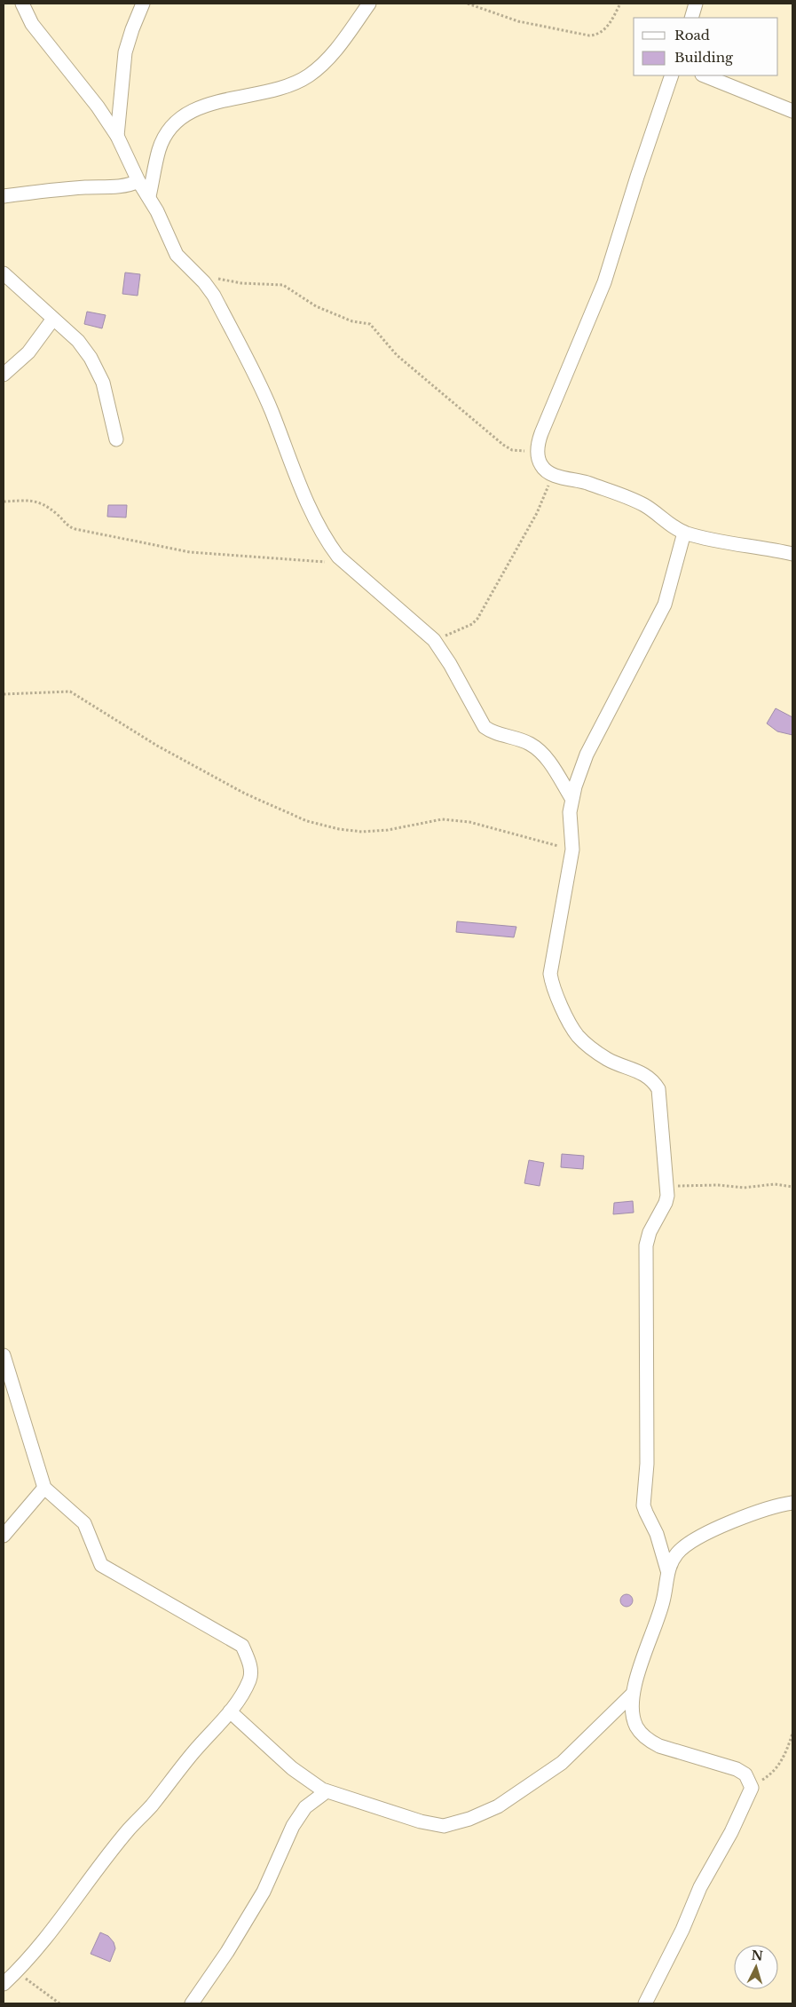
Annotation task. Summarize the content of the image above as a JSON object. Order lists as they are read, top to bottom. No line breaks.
{"legend":["Road","Building"],"north":"top"}
